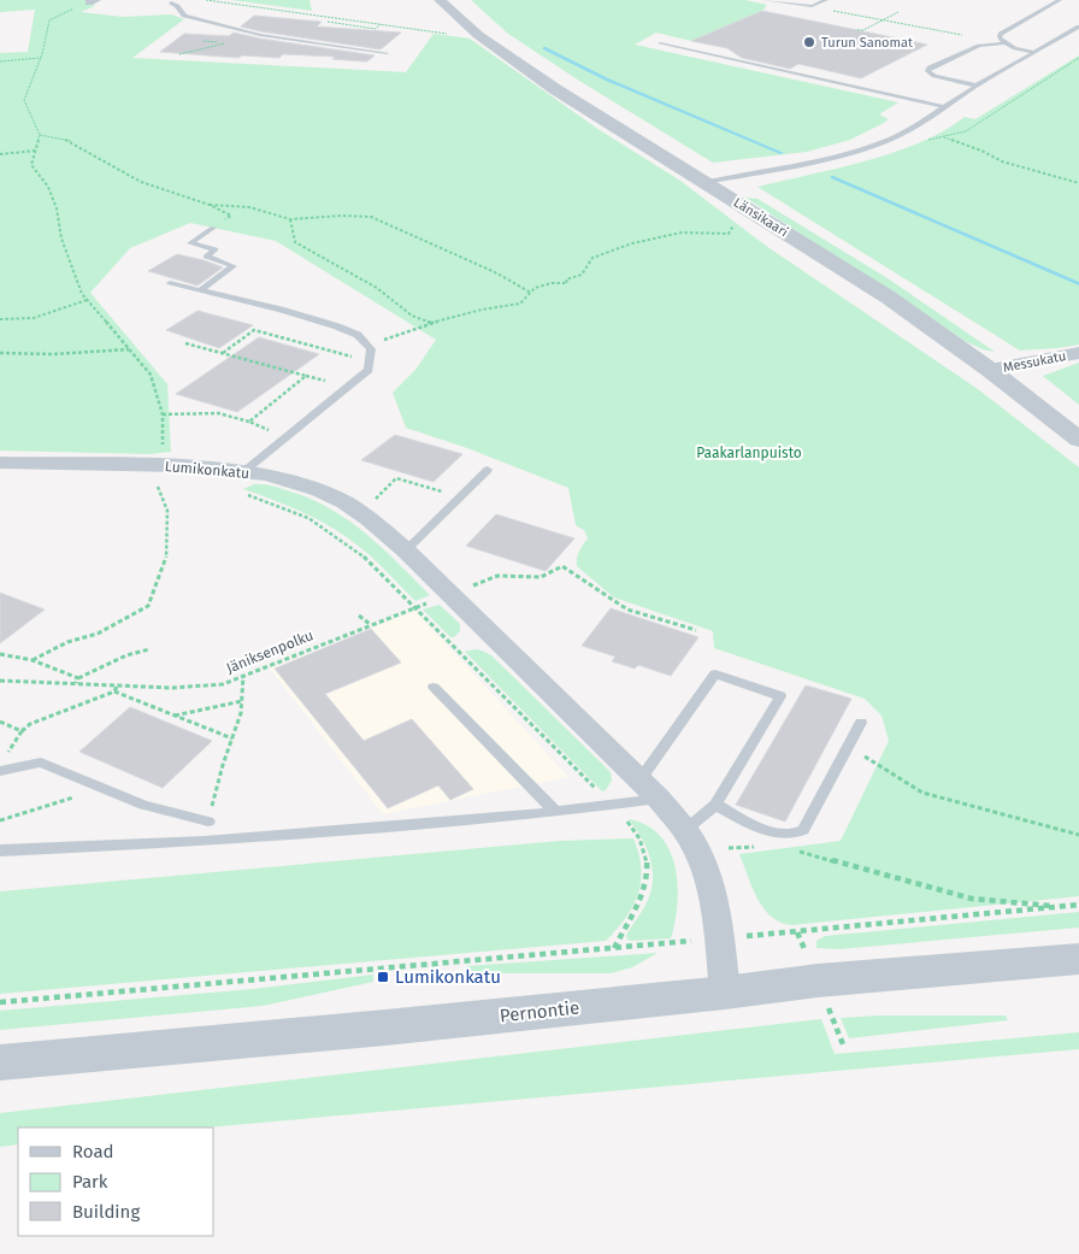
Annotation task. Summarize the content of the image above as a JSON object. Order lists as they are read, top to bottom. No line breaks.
{"streets":{"street":["Länsikaari","Messukatu","Lumikonkatu","Pernontie"],"path":["Jäniksenpolku"]},"crossings":[["Länsikaari","Messukatu"],["Lumikonkatu","Jäniksenpolku"],["Lumikonkatu","Pernontie"]],"parks":["Paakarlanpuisto"],"places":{"other":["Turun Sanomat"],"transit":["Lumikonkatu"]},"legend":["Road","Park","Building"]}
